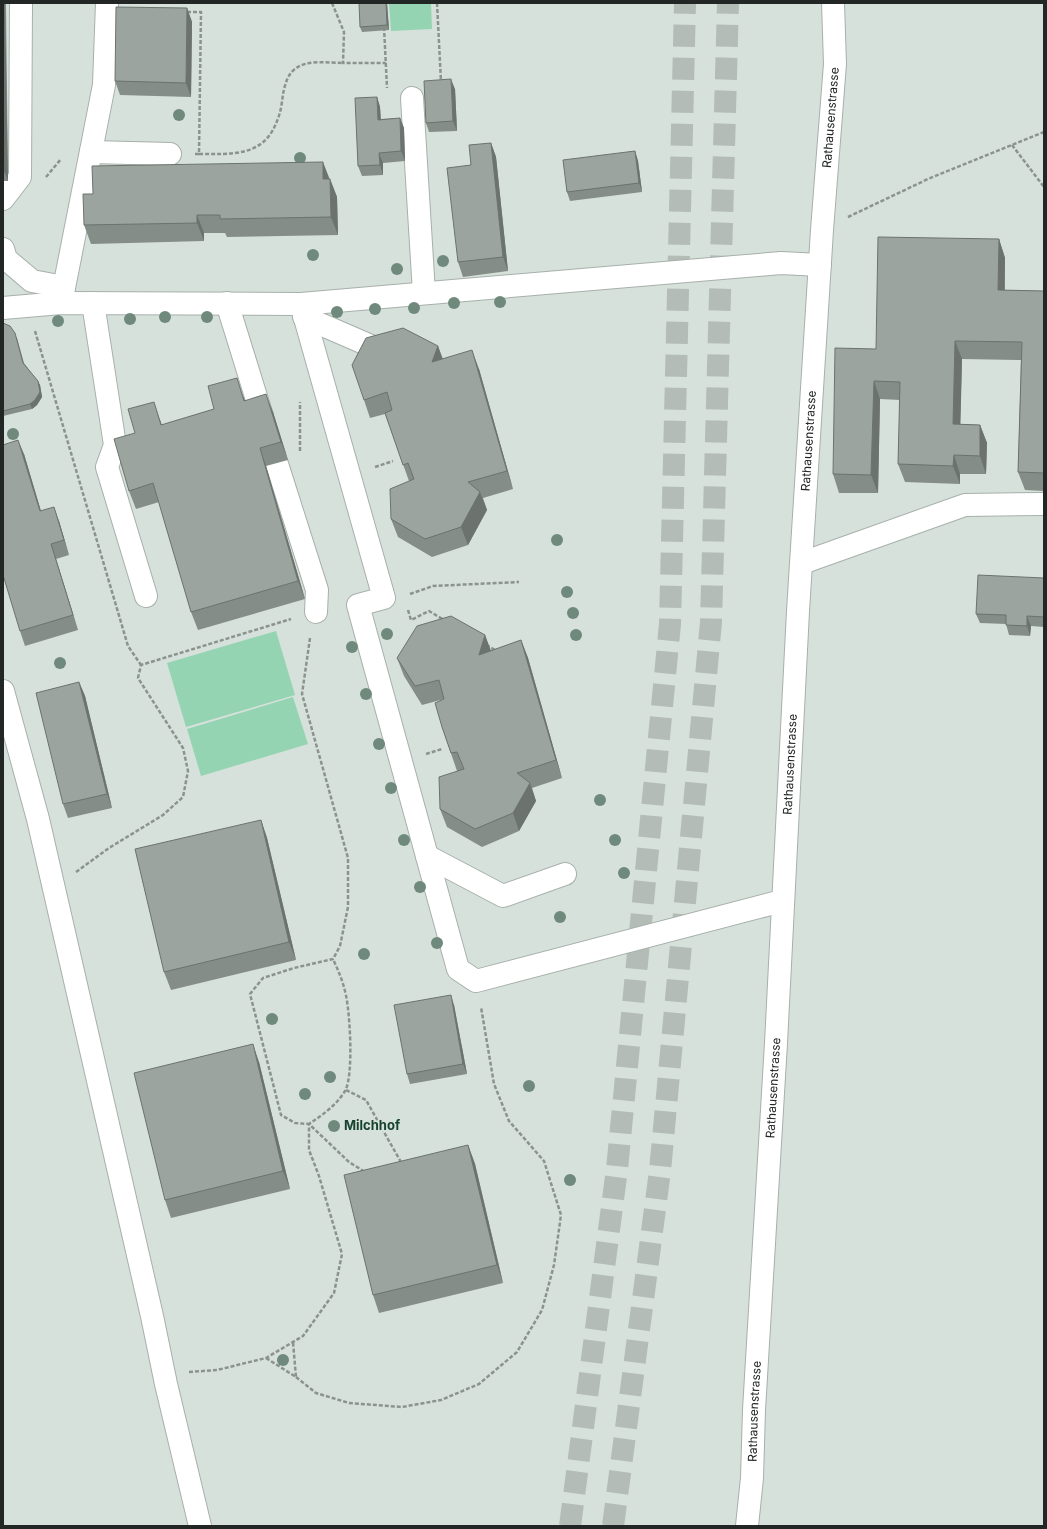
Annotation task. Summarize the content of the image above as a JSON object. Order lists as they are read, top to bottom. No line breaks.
{"streets":{"street":["Rathausenstrasse"]},"districts":["Milchhof"]}
